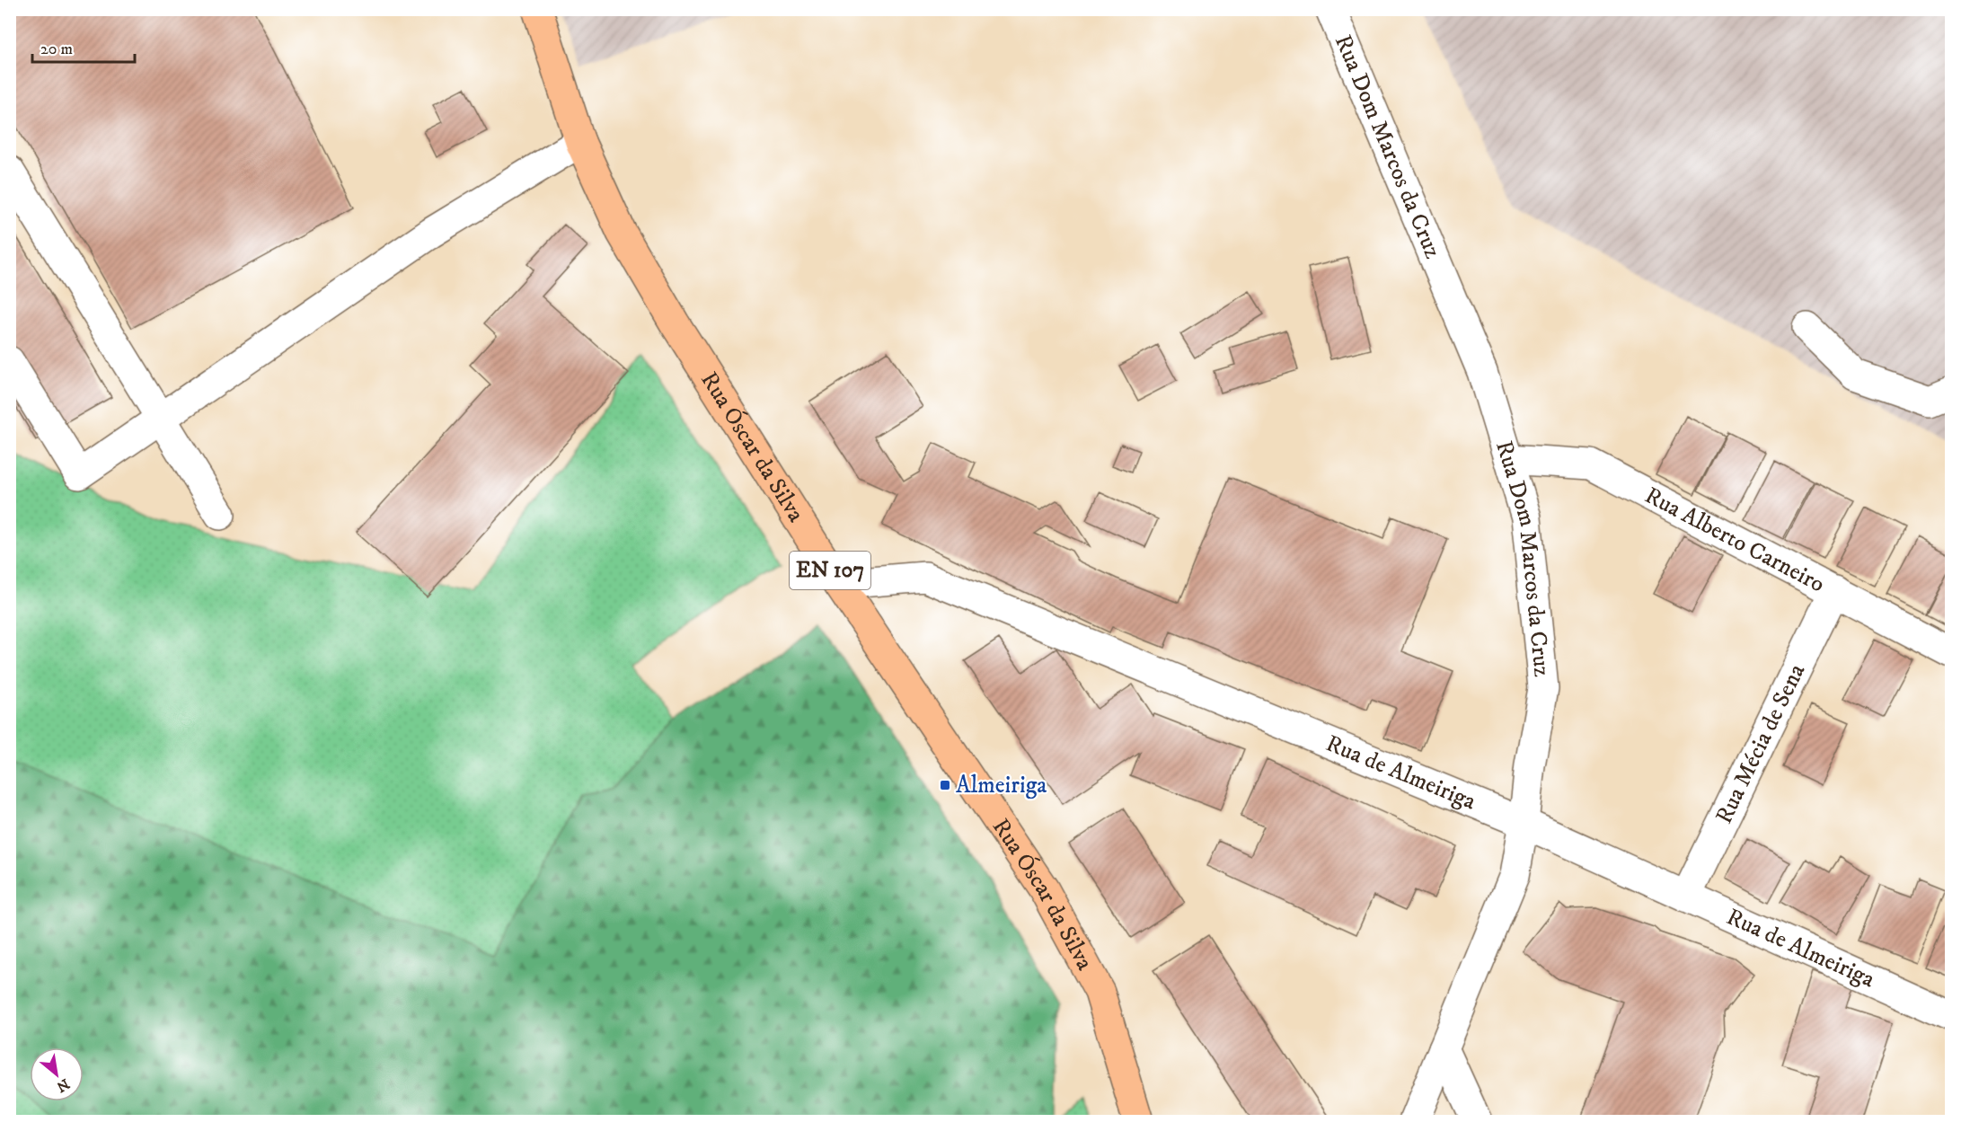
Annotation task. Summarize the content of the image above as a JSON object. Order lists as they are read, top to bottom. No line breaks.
{"streets":{"main road":["Rua Óscar da Silva","EN 107"],"street":["Rua Dom Marcos da Cruz","Rua Alberto Carneiro","Rua Mécia de Sena","Rua de Almeiriga"]},"crossings":[["Rua Dom Marcos da Cruz","Rua Alberto Carneiro"],["Rua Dom Marcos da Cruz","Rua de Almeiriga"],["Rua Óscar da Silva","Rua de Almeiriga"],["Rua Alberto Carneiro","Rua Mécia de Sena"],["Rua Mécia de Sena","Rua de Almeiriga"]],"places":{"transit":["Almeiriga"]},"scale_bar":"20 m","north":"bottom right"}
